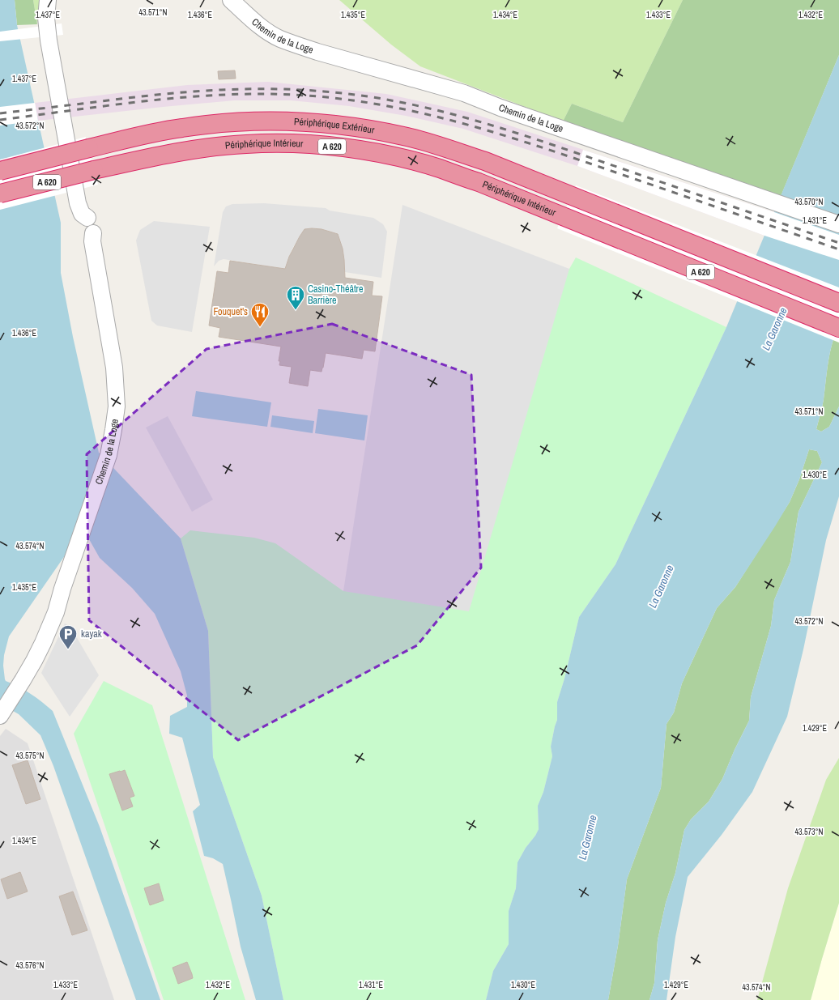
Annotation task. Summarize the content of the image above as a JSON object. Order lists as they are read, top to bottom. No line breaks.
{"streets":{"highway":["Périphérique Extérieur","Périphérique Intérieur","A 620"],"street":["Chemin de la Loge"]},"water":["La Garonne"],"places":{"building":["Casino-Théâtre Barrière"],"restaurant":["Fouquet's"],"parking":["kayak"]},"coordinates":["43.571°N","1.434°E","1.433°E","1.437°E","1.436°E","1.435°E","1.432°E","43.572°N","43.570°N","1.431°E","1.430°E","43.574°N","1.429°E","43.575°N","43.573°N","43.576°N"]}
